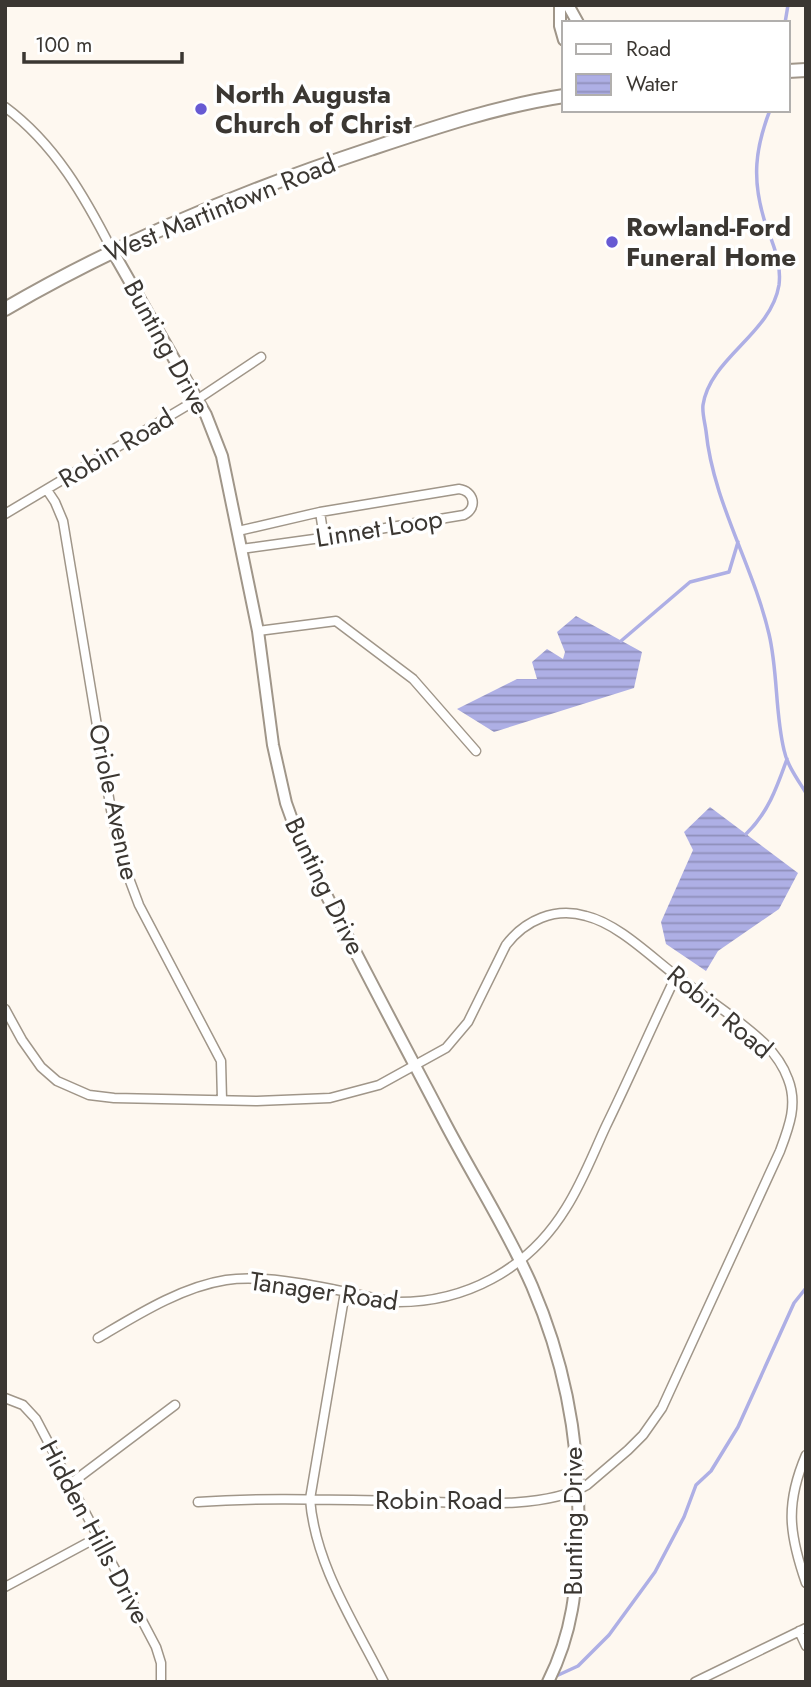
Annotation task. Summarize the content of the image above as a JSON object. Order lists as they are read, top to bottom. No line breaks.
{"streets":{"main road":["West Martintown Road"],"street":["Bunting Drive","Robin Road","Linnet Loop","Oriole Avenue","Tanager Road","Hidden Hills Drive"]},"crossings":[["West Martintown Road","Bunting Drive"],["Bunting Drive","Robin Road"],["Bunting Drive","Linnet Loop"],["Bunting Drive","Tanager Road"],["Robin Road","Oriole Avenue"],["Robin Road","Tanager Road"]],"places":["North Augusta Church of Christ","Rowland-Ford Funeral Home"],"legend":["Road","Water"],"scale_bar":"100 m"}
